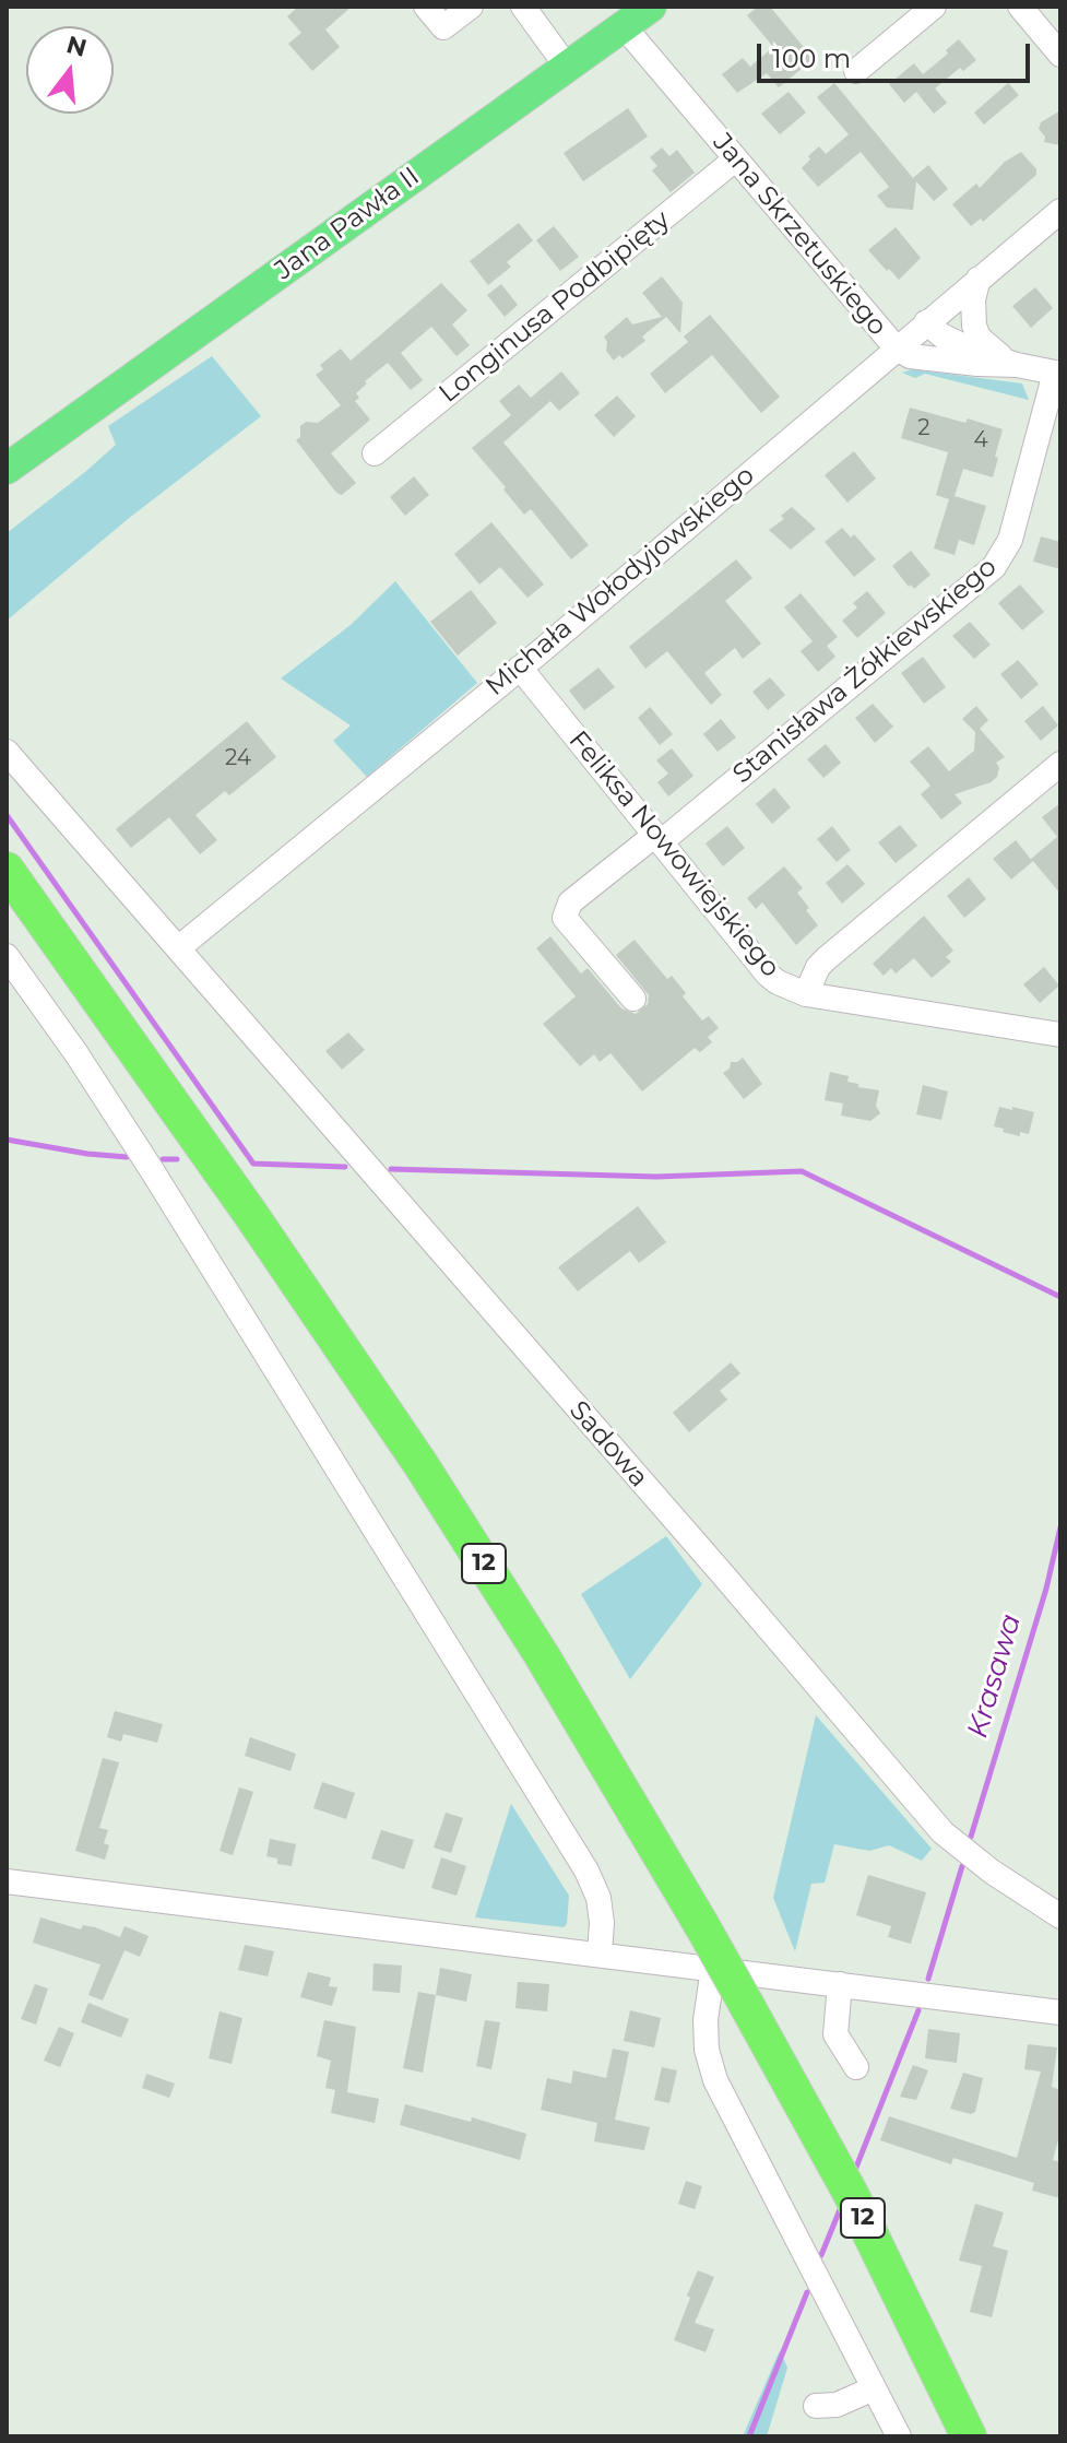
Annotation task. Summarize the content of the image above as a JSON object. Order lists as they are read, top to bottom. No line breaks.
{"streets":{"highway":["12"],"main road":["Jana Pawła II"],"street":["Jana Skrzetuskiego","Longinusa Podbipięty","Michała Wołodyjowskiego","Stanisława Żółkiewskiego","Feliksa Nowowiejskiego","Sadowa"]},"crossings":[["Jana Pawła II","Jana Skrzetuskiego"],["Jana Skrzetuskiego","Longinusa Podbipięty"],["Jana Skrzetuskiego","Michała Wołodyjowskiego"],["Jana Skrzetuskiego","Stanisława Żółkiewskiego"],["Michała Wołodyjowskiego","Feliksa Nowowiejskiego"],["Michała Wołodyjowskiego","Sadowa"],["Stanisława Żółkiewskiego","Feliksa Nowowiejskiego"]],"water":["Krasawa"],"house_numbers":["2","4","24"],"scale_bar":"100 m","north":"top"}
